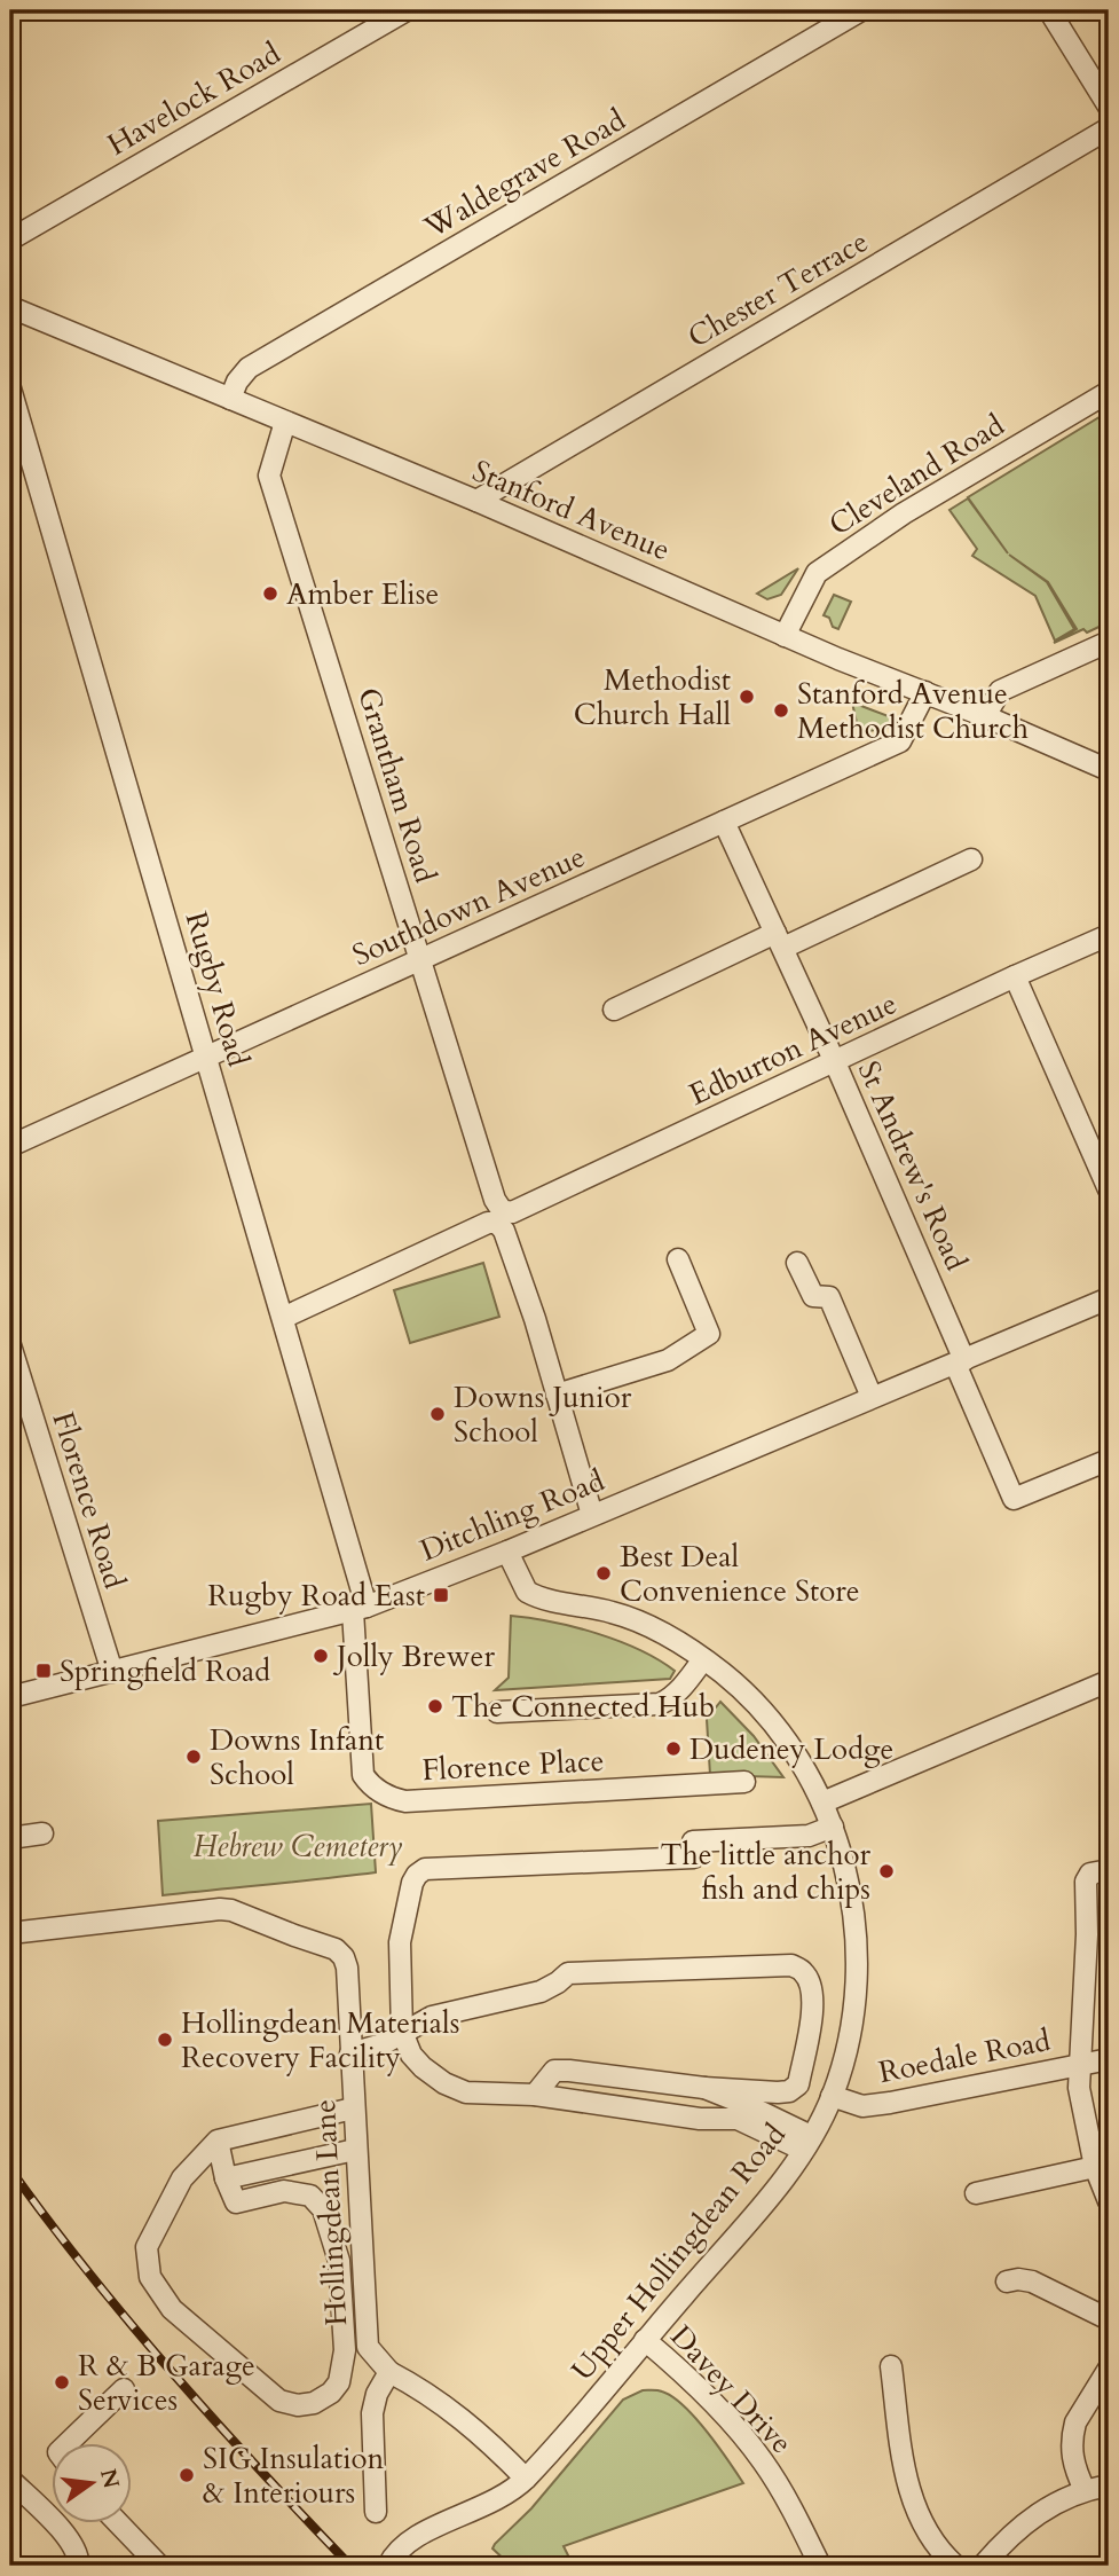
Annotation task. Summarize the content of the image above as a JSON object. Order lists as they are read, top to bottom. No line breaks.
{"streets":{"street":["Havelock Road","Waldegrave Road","Chester Terrace","Cleveland Road","Stanford Avenue","Grantham Road","Southdown Avenue","Rugby Road","Edburton Avenue","St Andrew's Road","Florence Road","Ditchling Road","Florence Place","Roedale Road","Hollingdean Lane","Upper Hollingdean Road","Davey Drive"]},"crossings":[["Waldegrave Road","Stanford Avenue"],["Chester Terrace","Stanford Avenue"],["Cleveland Road","Stanford Avenue"],["Stanford Avenue","Grantham Road"],["Stanford Avenue","Southdown Avenue"],["Grantham Road","Southdown Avenue"],["Grantham Road","Edburton Avenue"],["Grantham Road","Ditchling Road"],["Southdown Avenue","Rugby Road"],["Southdown Avenue","St Andrew's Road"],["Rugby Road","Edburton Avenue"],["Rugby Road","Ditchling Road"],["Rugby Road","Florence Place"],["Edburton Avenue","St Andrew's Road"],["St Andrew's Road","Ditchling Road"],["Florence Road","Ditchling Road"],["Ditchling Road","Florence Place"],["Ditchling Road","Upper Hollingdean Road"],["Roedale Road","Upper Hollingdean Road"],["Upper Hollingdean Road","Davey Drive"]],"parks":["Hebrew Cemetery"],"places":{"other":["Amber Elise","Methodist Church Hall","Stanford Avenue Methodist Church","Downs Junior School","Best Deal Convenience Store","Jolly Brewer","The Connected Hub","Dudeney Lodge","Downs Infant School","The little anchor fish and chips","Hollingdean Materials Recovery Facility","R & B Garage Services","SIG Insulation & Interiours"],"transit":["Rugby Road East","Springfield Road"]},"north":"right"}
